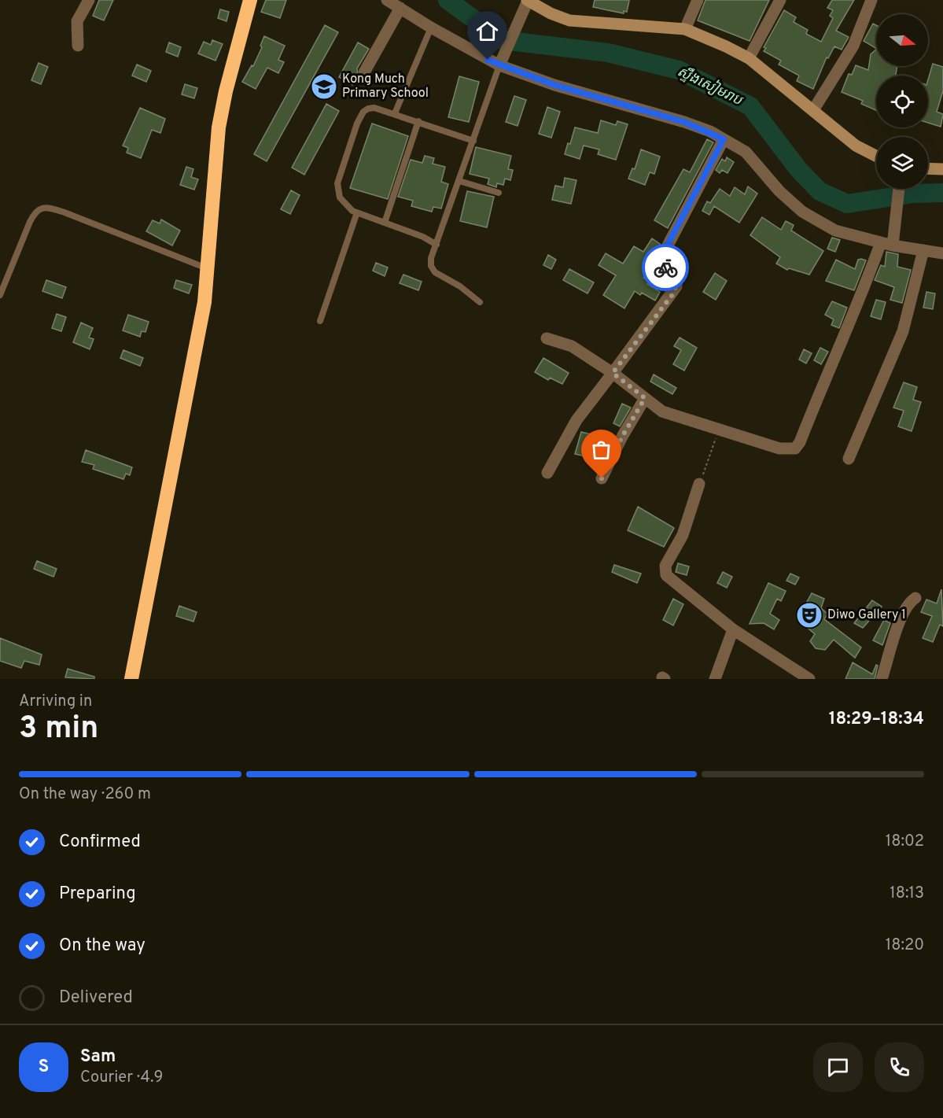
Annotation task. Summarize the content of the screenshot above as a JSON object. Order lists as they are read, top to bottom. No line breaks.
{"water":["ស្ទឹងសៀមរាប"],"places":{"school or university":["Kong Much Primary School"],"theatre":["Diwo Gallery 1"]},"north":"right","page":{"heading":["3 min","Arriving in","18:29–18:34"],"panel":["Sam","Courier · 4.9"],"bar":"On the way · 260 m","list":[["Confirmed","18:02"],["Preparing","18:13"],["On the way","18:20"],"Delivered"],"round":"S"}}
